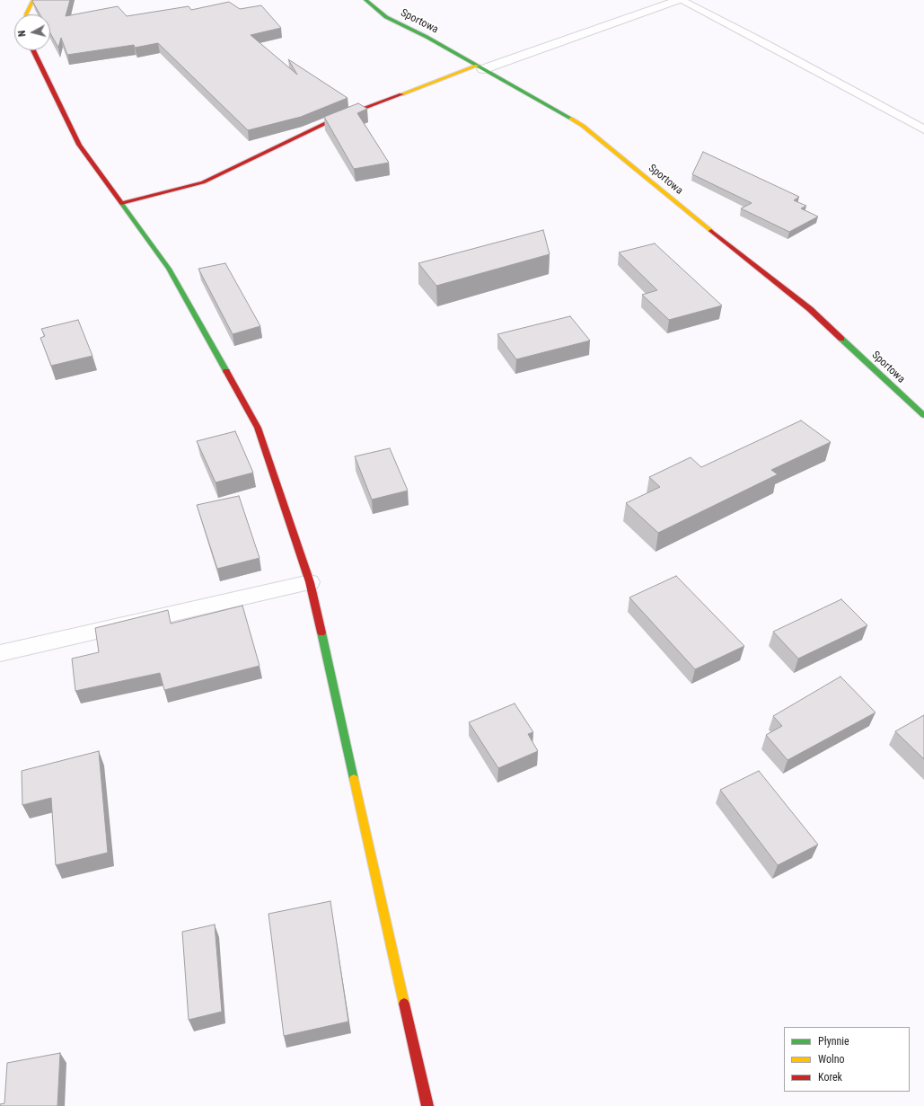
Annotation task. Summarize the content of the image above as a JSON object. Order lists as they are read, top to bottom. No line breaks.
{"streets":{"street":["Sportowa"]},"legend":["Płynnie","Wolno","Korek"],"north":"left"}
